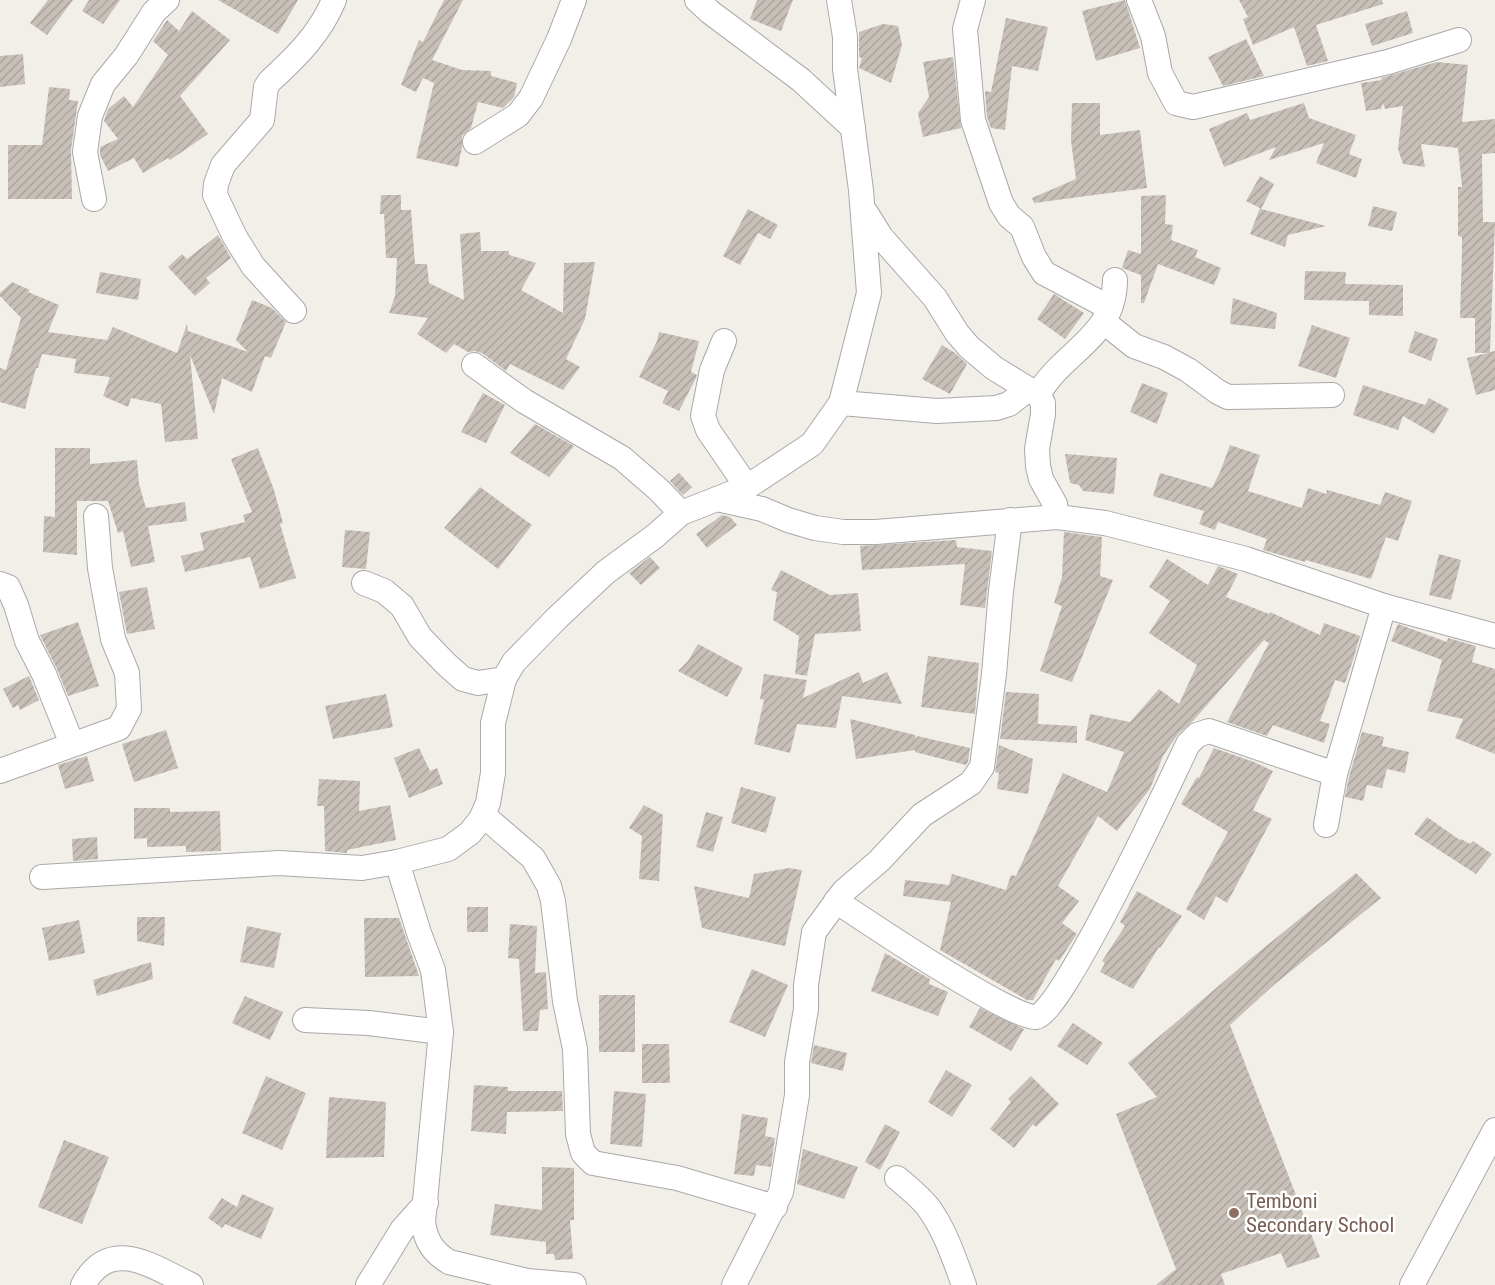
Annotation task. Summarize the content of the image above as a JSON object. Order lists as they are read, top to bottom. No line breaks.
{"places":["Temboni Secondary School"]}
